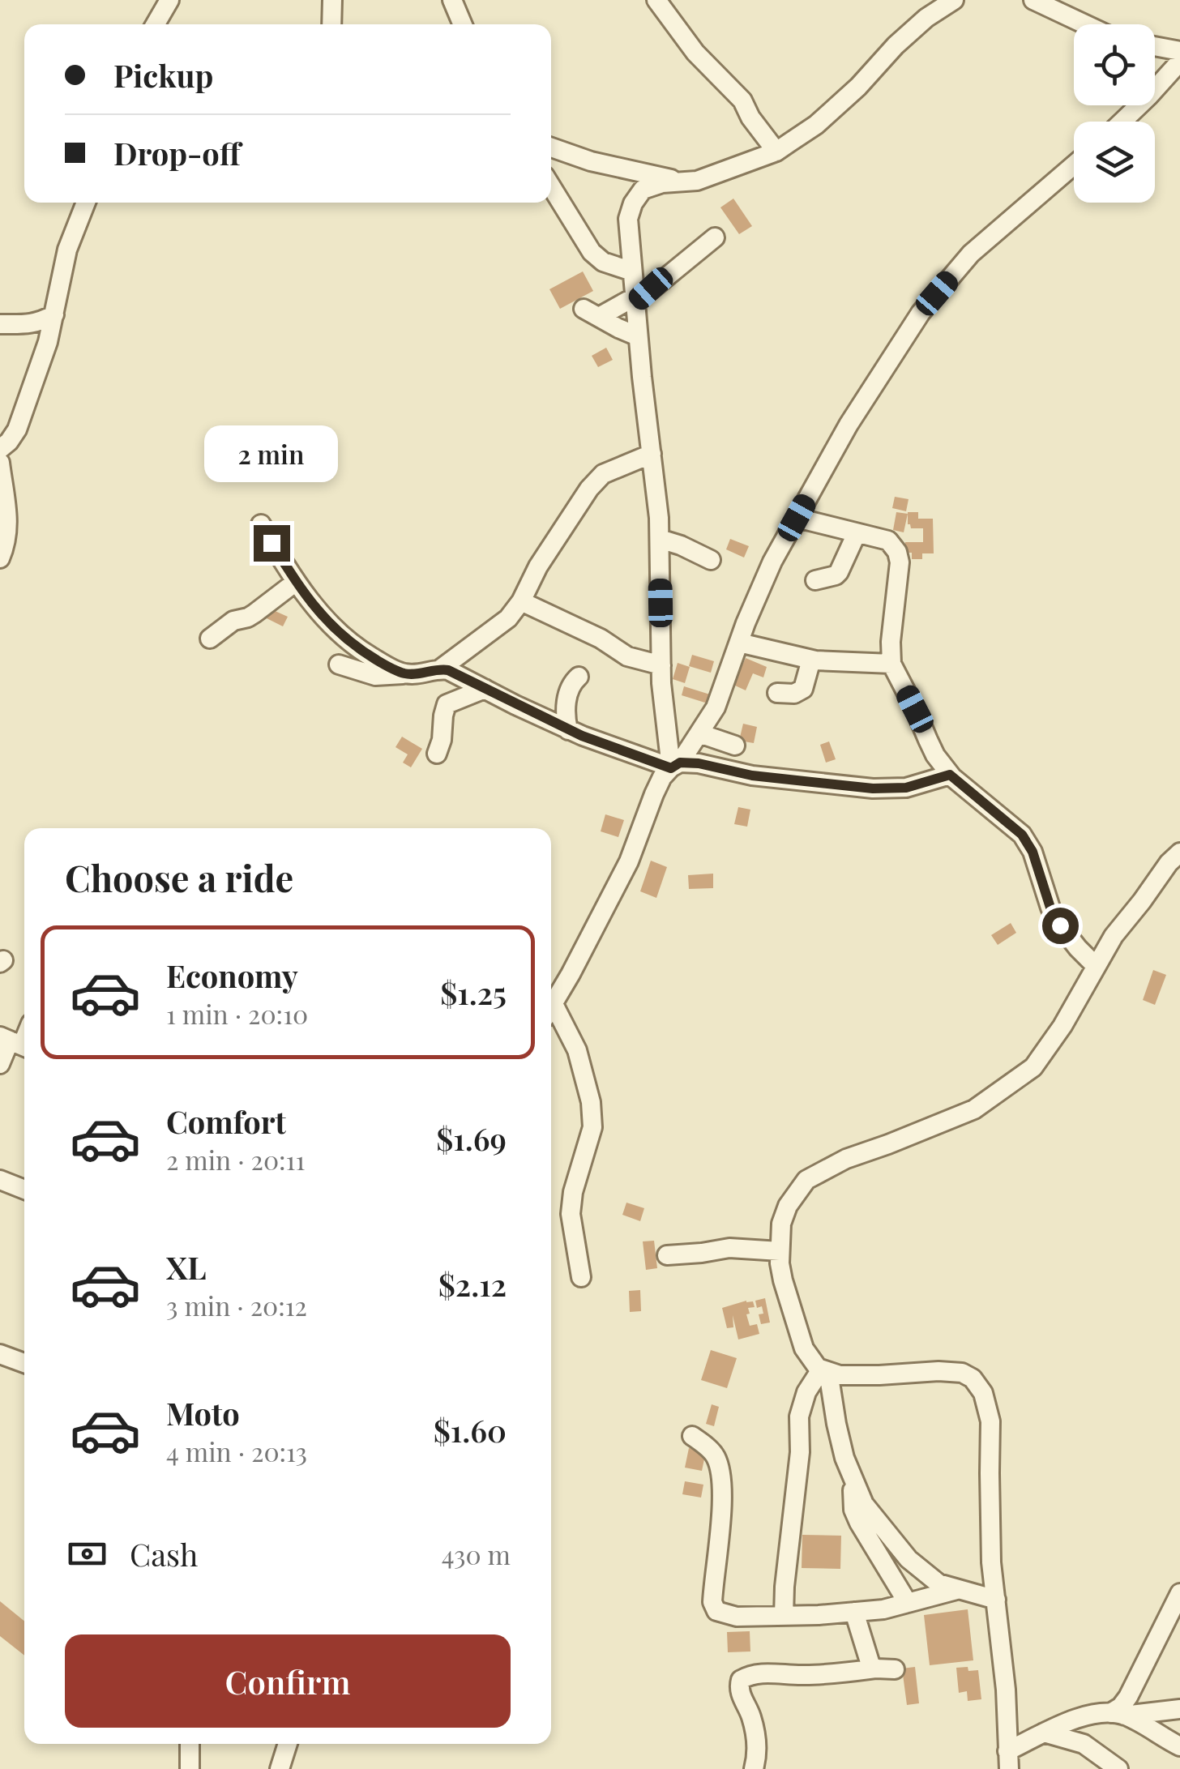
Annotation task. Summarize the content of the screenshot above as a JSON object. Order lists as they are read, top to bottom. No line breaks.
{"page":{"banner":["Pickup","Drop-off"],"bubble":"2 min","heading":"Choose a ride","list":[{"name":"Economy","note":"1 min · 20:10","value":"$1.25"},{"name":"Comfort","note":"2 min · 20:11","value":"$1.69"},{"name":"XL","note":"3 min · 20:12","value":"$2.12"},{"name":"Moto","note":"4 min · 20:13","value":"$1.60"}],"pay":["Cash","430 m"],"buttons":"Confirm"}}
